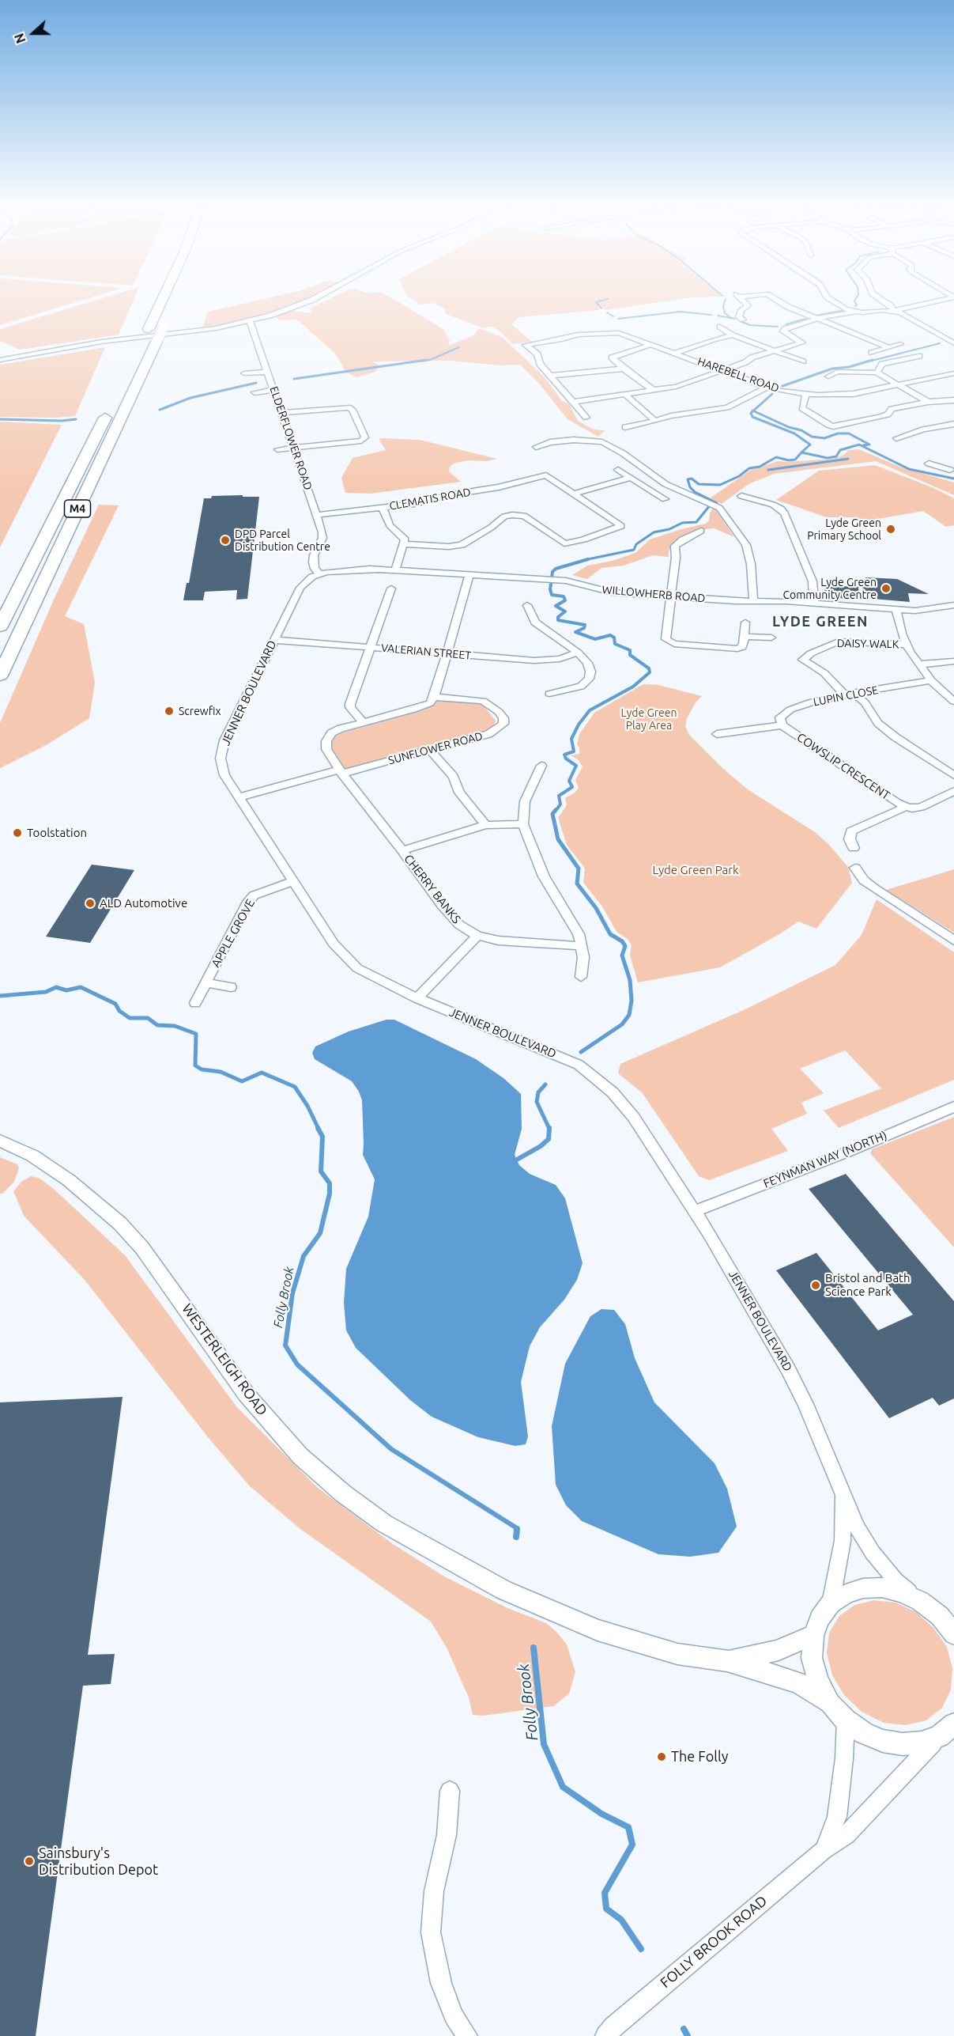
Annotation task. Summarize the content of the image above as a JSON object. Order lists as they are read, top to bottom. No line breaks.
{"streets":{"highway":["M4"],"street":["HAREBELL ROAD","ELDERFLOWER ROAD","CLEMATIS ROAD","WILLOWHERB ROAD","DAISY WALK","VALERIAN STREET","JENNER BOULEVARD","LUPIN CLOSE","SUNFLOWER ROAD","COWSLIP CRESCENT","CHERRY BANKS","APPLE GROVE","FEYNMAN WAY (NORTH)","WESTERLEIGH ROAD","FOLLY BROOK ROAD"]},"crossings":[["ELDERFLOWER ROAD","CLEMATIS ROAD"],["ELDERFLOWER ROAD","JENNER BOULEVARD"],["WILLOWHERB ROAD","JENNER BOULEVARD"],["DAISY WALK","LUPIN CLOSE"],["VALERIAN STREET","JENNER BOULEVARD"],["JENNER BOULEVARD","APPLE GROVE"],["JENNER BOULEVARD","FEYNMAN WAY (NORTH)"],["LUPIN CLOSE","COWSLIP CRESCENT"],["SUNFLOWER ROAD","CHERRY BANKS"]],"districts":["LYDE GREEN"],"water":["Folly Brook"],"parks":["Lyde Green Play Area","Lyde Green Park"],"places":["Lyde Green Primary School","DPD Parcel Distribution Centre","Lyde Green Community Centre","Screwfix","Toolstation","ALD Automotive","Bristol and Bath Science Park","The Folly","Sainsbury's Distribution Depot"],"north":"left"}
